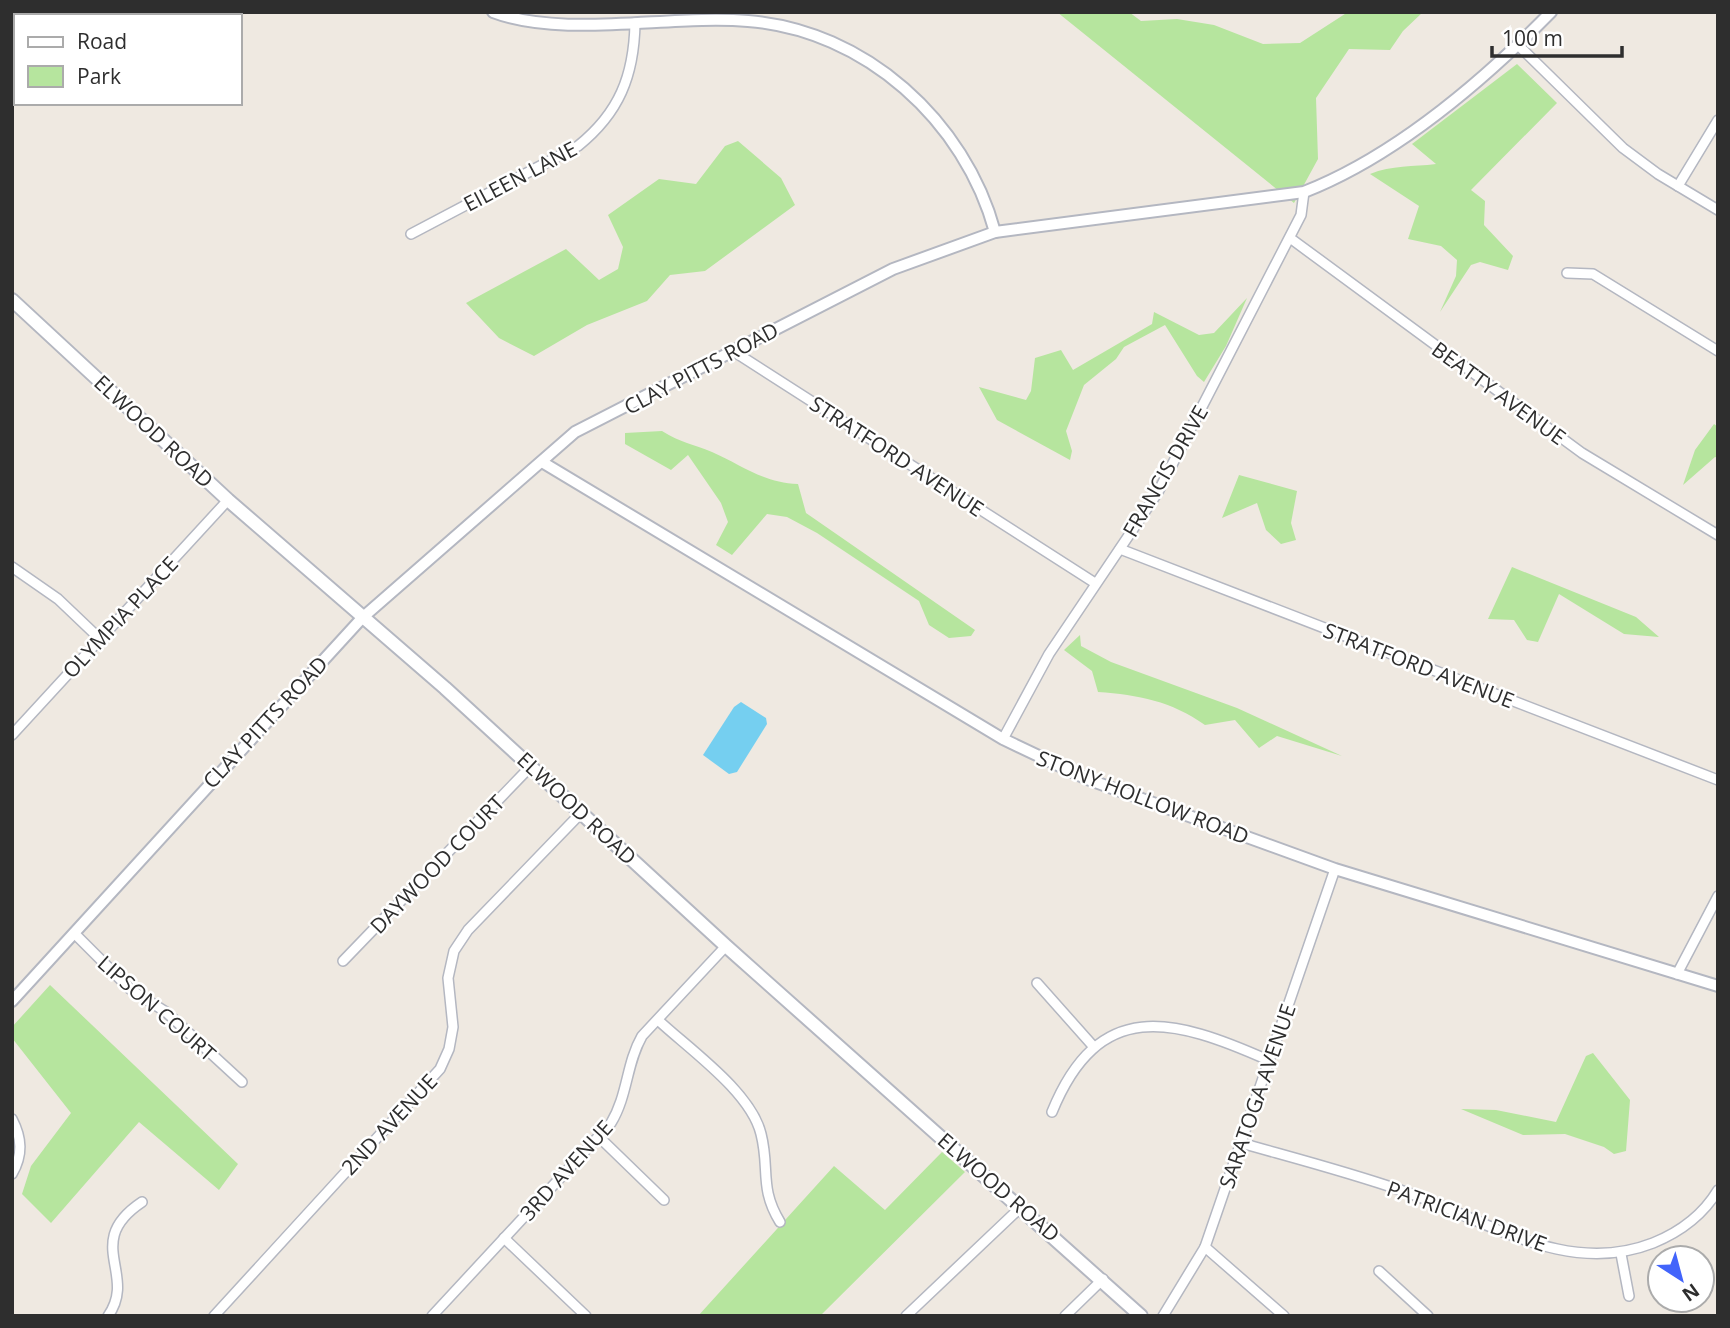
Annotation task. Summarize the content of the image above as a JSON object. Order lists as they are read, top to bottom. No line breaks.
{"streets":{"main road":["ELWOOD ROAD"],"street":["EILEEN LANE","CLAY PITTS ROAD","BEATTY AVENUE","STRATFORD AVENUE","FRANCIS DRIVE","OLYMPIA PLACE","STONY HOLLOW ROAD","DAYWOOD COURT","LIPSON COURT","SARATOGA AVENUE","2ND AVENUE","3RD AVENUE","PATRICIAN DRIVE"]},"crossings":[["CLAY PITTS ROAD","ELWOOD ROAD"],["CLAY PITTS ROAD","STRATFORD AVENUE"],["CLAY PITTS ROAD","FRANCIS DRIVE"],["CLAY PITTS ROAD","STONY HOLLOW ROAD"],["CLAY PITTS ROAD","LIPSON COURT"],["BEATTY AVENUE","FRANCIS DRIVE"],["ELWOOD ROAD","OLYMPIA PLACE"],["ELWOOD ROAD","DAYWOOD COURT"],["ELWOOD ROAD","2ND AVENUE"],["ELWOOD ROAD","3RD AVENUE"],["STRATFORD AVENUE","FRANCIS DRIVE"],["FRANCIS DRIVE","STONY HOLLOW ROAD"],["STONY HOLLOW ROAD","SARATOGA AVENUE"],["SARATOGA AVENUE","PATRICIAN DRIVE"]],"legend":["Road","Park"],"scale_bar":"100 m","north":"bottom right"}
